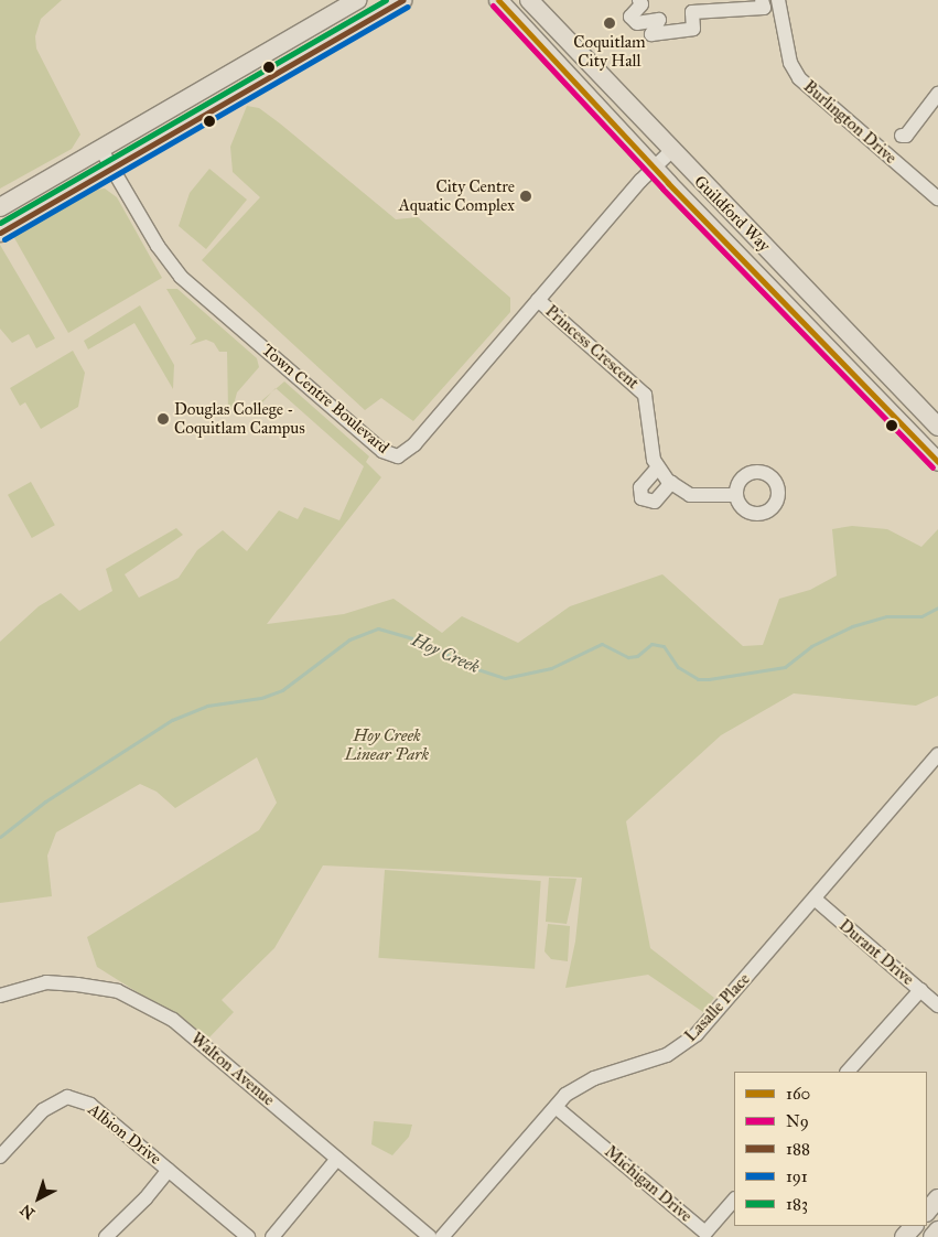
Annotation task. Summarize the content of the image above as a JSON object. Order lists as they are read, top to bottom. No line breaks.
{"streets":{"main road":["Guildford Way"],"street":["Burlington Drive","Princess Crescent","Town Centre Boulevard","Durant Drive","Lasalle Place","Walton Avenue","Albion Drive","Michigan Drive"]},"crossings":[["Guildford Way","Town Centre Boulevard"],["Princess Crescent","Town Centre Boulevard"],["Durant Drive","Lasalle Place"],["Lasalle Place","Michigan Drive"]],"water":["Hoy Creek"],"parks":["Hoy Creek Linear Park"],"places":["Coquitlam City Hall","City Centre Aquatic Complex","Douglas College - Coquitlam Campus"],"lines":["transit line 160","transit line 188","transit line 183","transit line N9","transit line 191"],"legend":["160","N9","188","191","183"],"north":"bottom left"}
